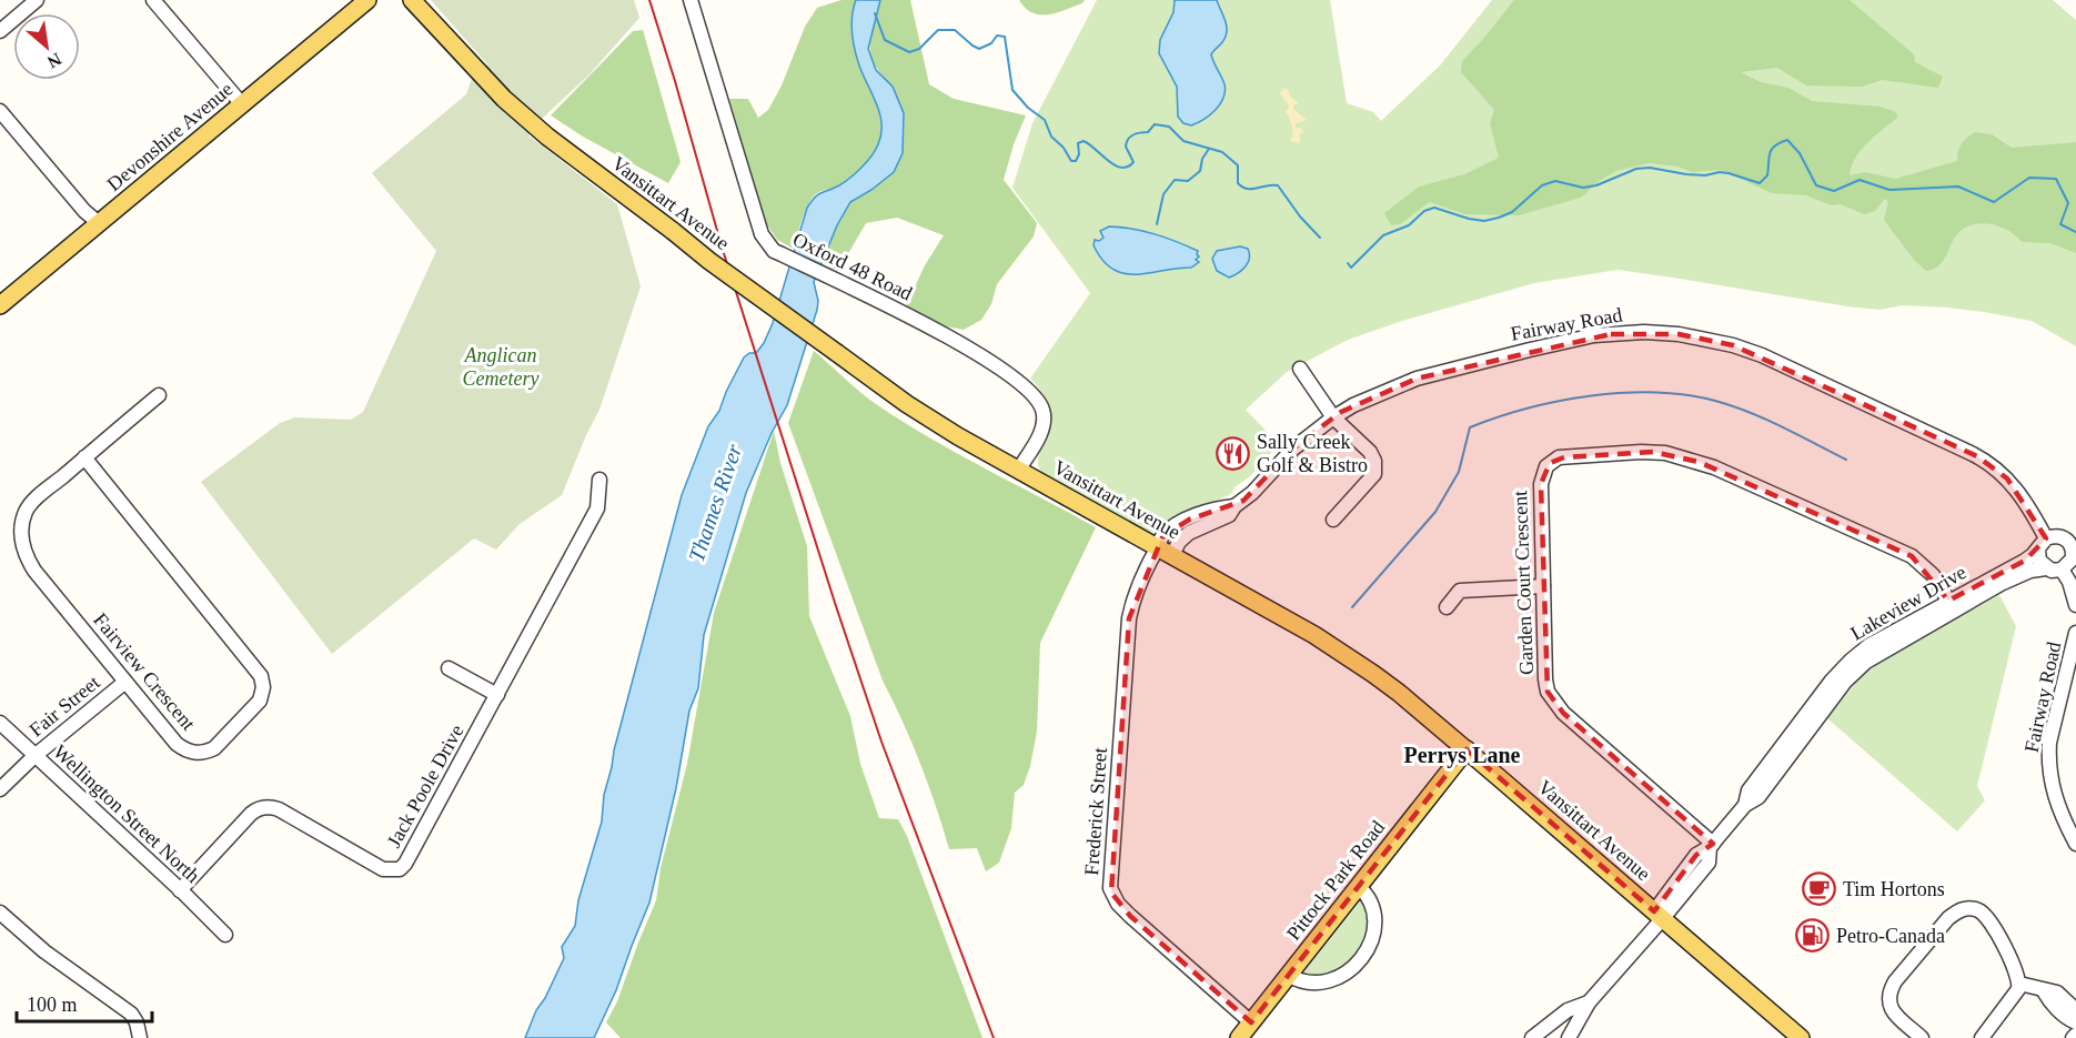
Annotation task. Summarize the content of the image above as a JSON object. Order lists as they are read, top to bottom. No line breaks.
{"streets":{"main road":["Devonshire Avenue","Vansittart Avenue","Pittock Park Road"],"street":["Oxford 48 Road","Fairway Road","Garden Court Crescent","Lakeview Drive","Fairview Crescent","Fair Street","Jack Poole Drive","Frederick Street","Wellington Street North"]},"crossings":[["Vansittart Avenue","Oxford 48 Road"],["Vansittart Avenue","Fairway Road"],["Vansittart Avenue","Lakeview Drive"],["Vansittart Avenue","Frederick Street"],["Vansittart Avenue","Pittock Park Road"],["Fairway Road","Lakeview Drive"],["Fairway Road","Frederick Street"],["Garden Court Crescent","Lakeview Drive"],["Fairview Crescent","Fair Street"],["Fair Street","Wellington Street North"],["Jack Poole Drive","Wellington Street North"],["Frederick Street","Pittock Park Road"]],"districts":["Perrys Lane"],"water":["Thames River"],"parks":["Anglican Cemetery"],"places":{"restaurant":["Sally Creek Golf & Bistro"],"cafe":["Tim Hortons"],"fuel station":["Petro-Canada"]},"scale_bar":"100 m","north":"bottom right"}
